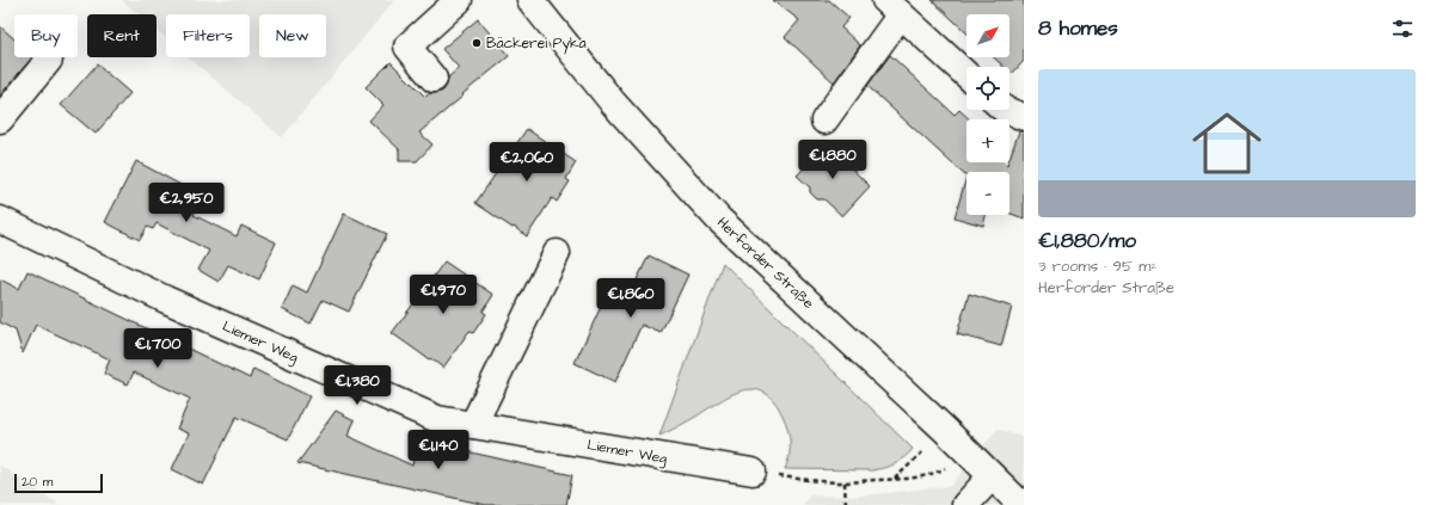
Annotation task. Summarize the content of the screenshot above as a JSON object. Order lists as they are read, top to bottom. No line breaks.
{"streets":{"street":["Herforder Straße","Liemer Weg"]},"places":["Bäckerei Pyka"],"scale_bar":"20 m","north":"top right","page":{"heading":"8 homes","map_buttons":["+","−"],"chip":["Buy","Rent","Filters","New"],"list":[{"name":"€1,880/mo","note":"3 rooms · 95 m² · Herforder Straße"}],"price":["€1,880","€2,060","€2,950","€1,970","€1,860","€1,700","€1,380","€1,140"],"scale":"20 m"}}
